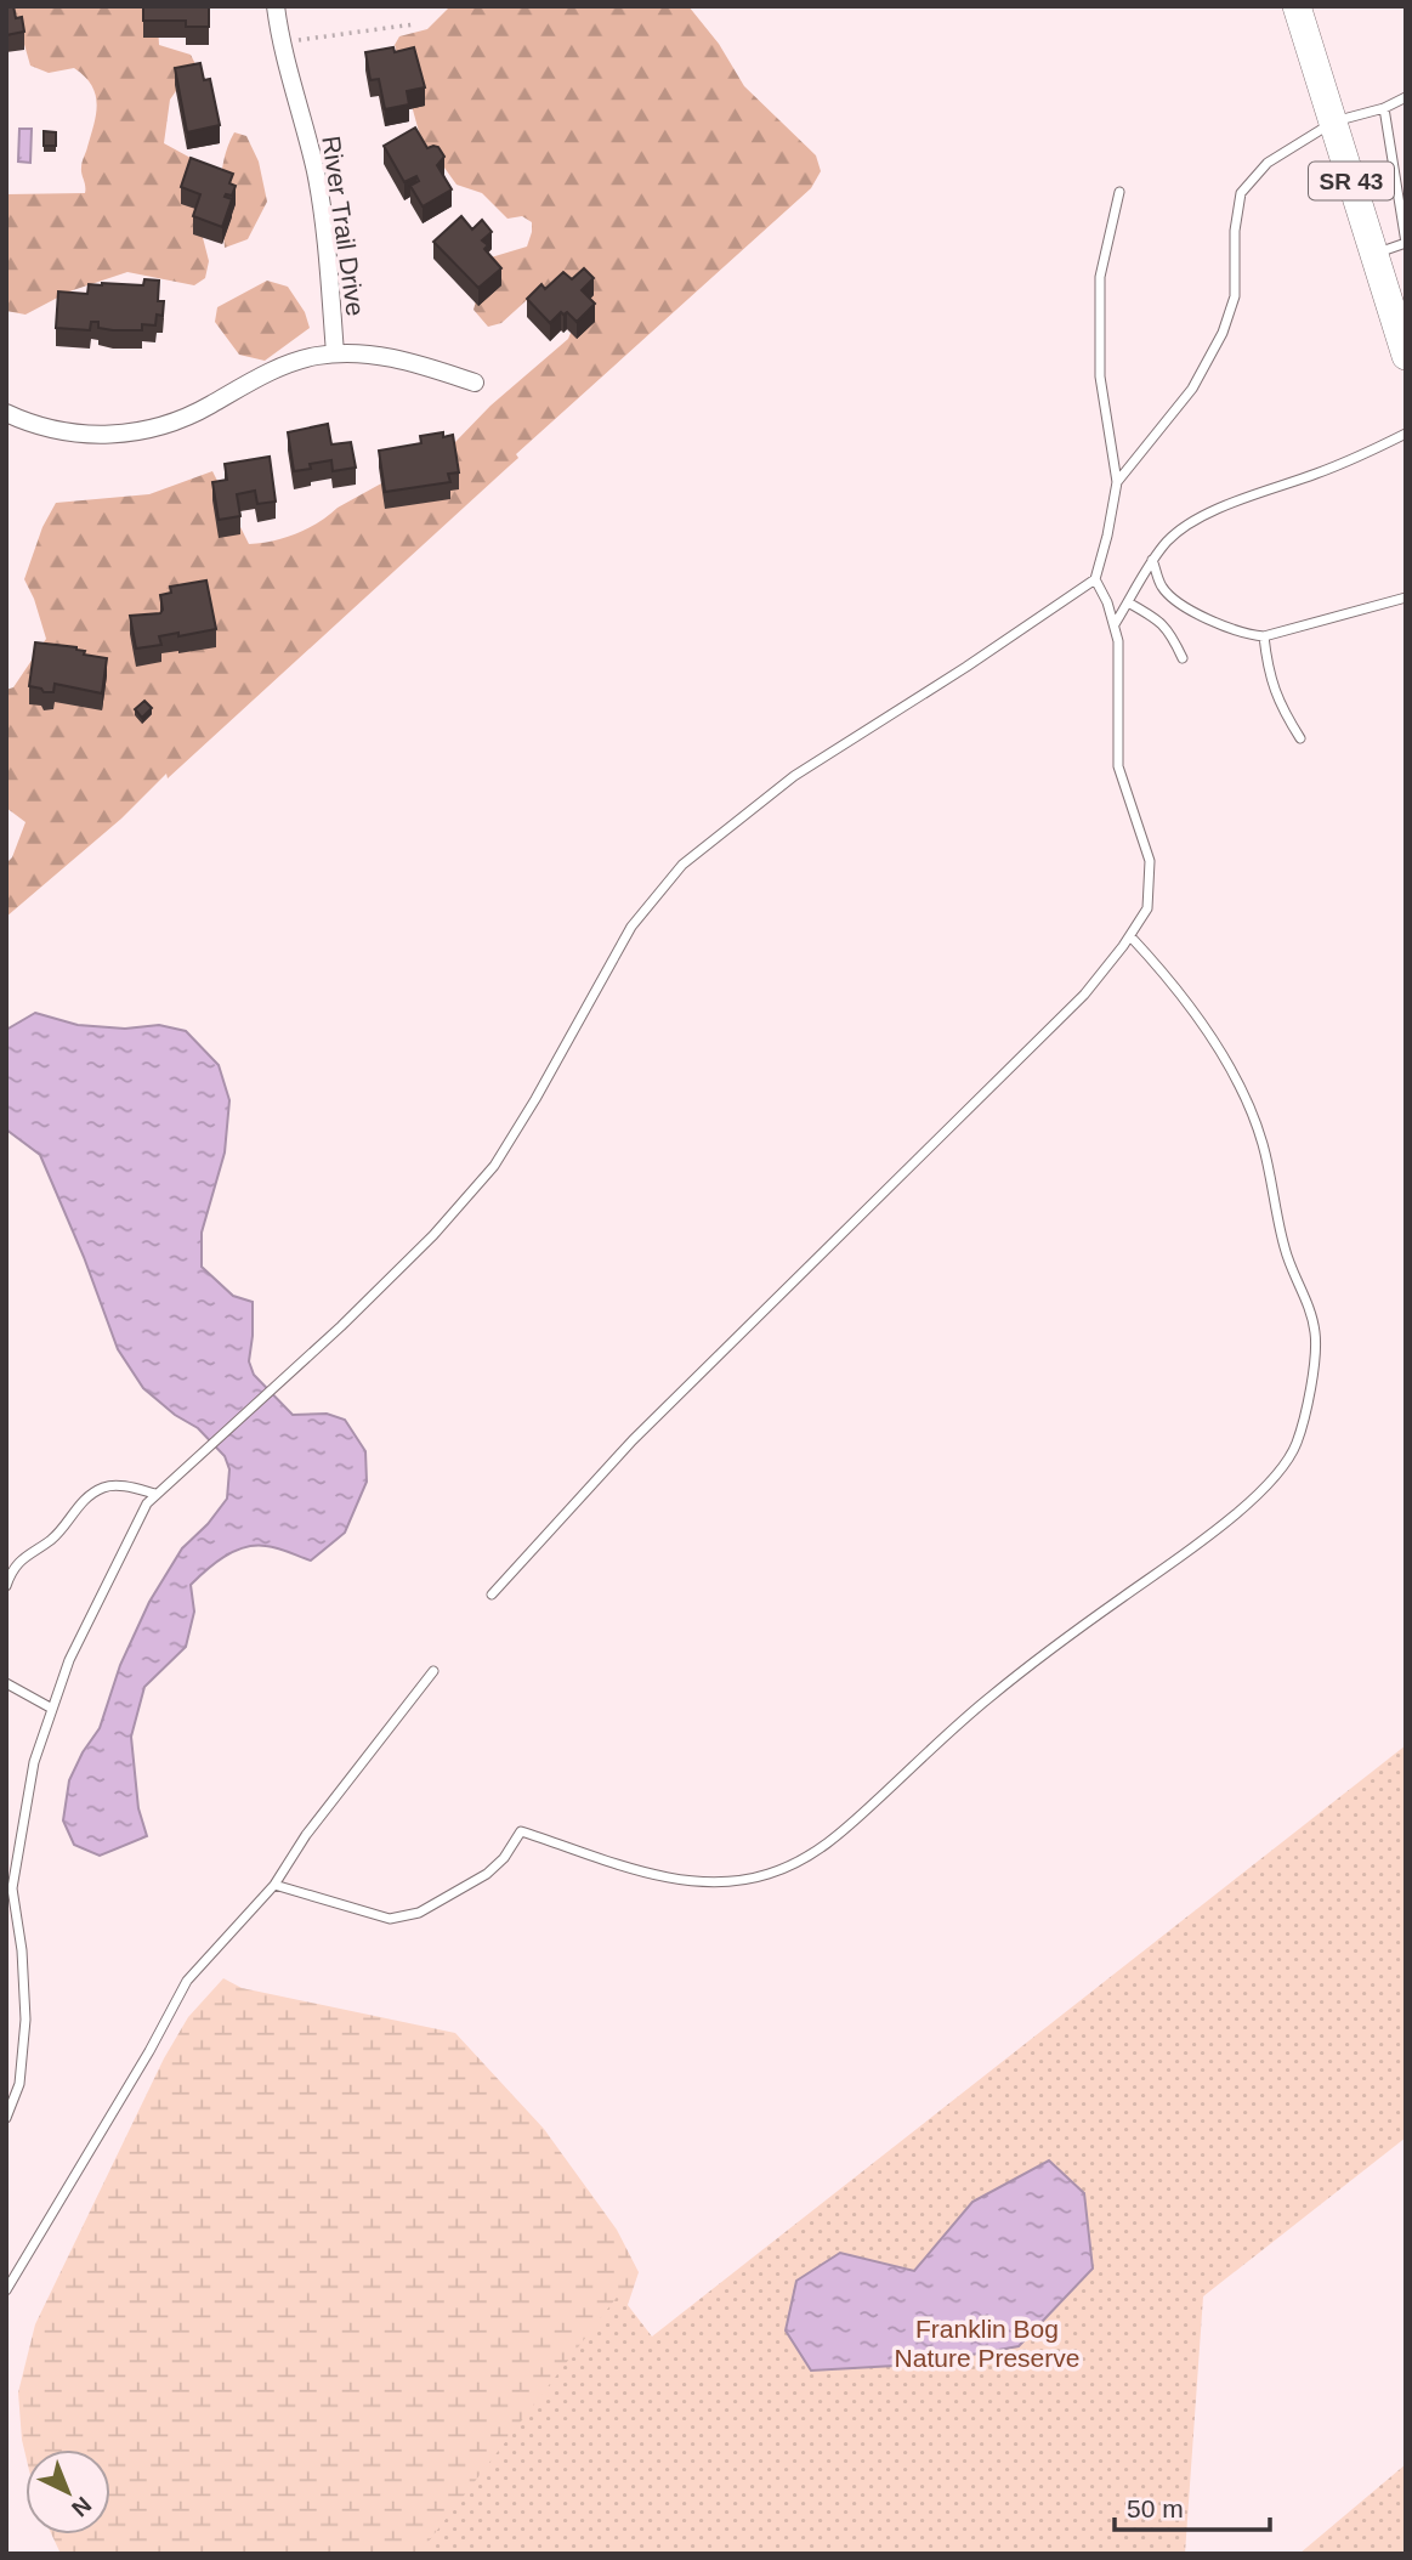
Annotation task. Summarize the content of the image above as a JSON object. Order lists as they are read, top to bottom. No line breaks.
{"streets":{"main road":["SR 43"],"street":["River Trail Drive"]},"parks":["Franklin Bog Nature Preserve"],"scale_bar":"50 m","north":"bottom right"}
